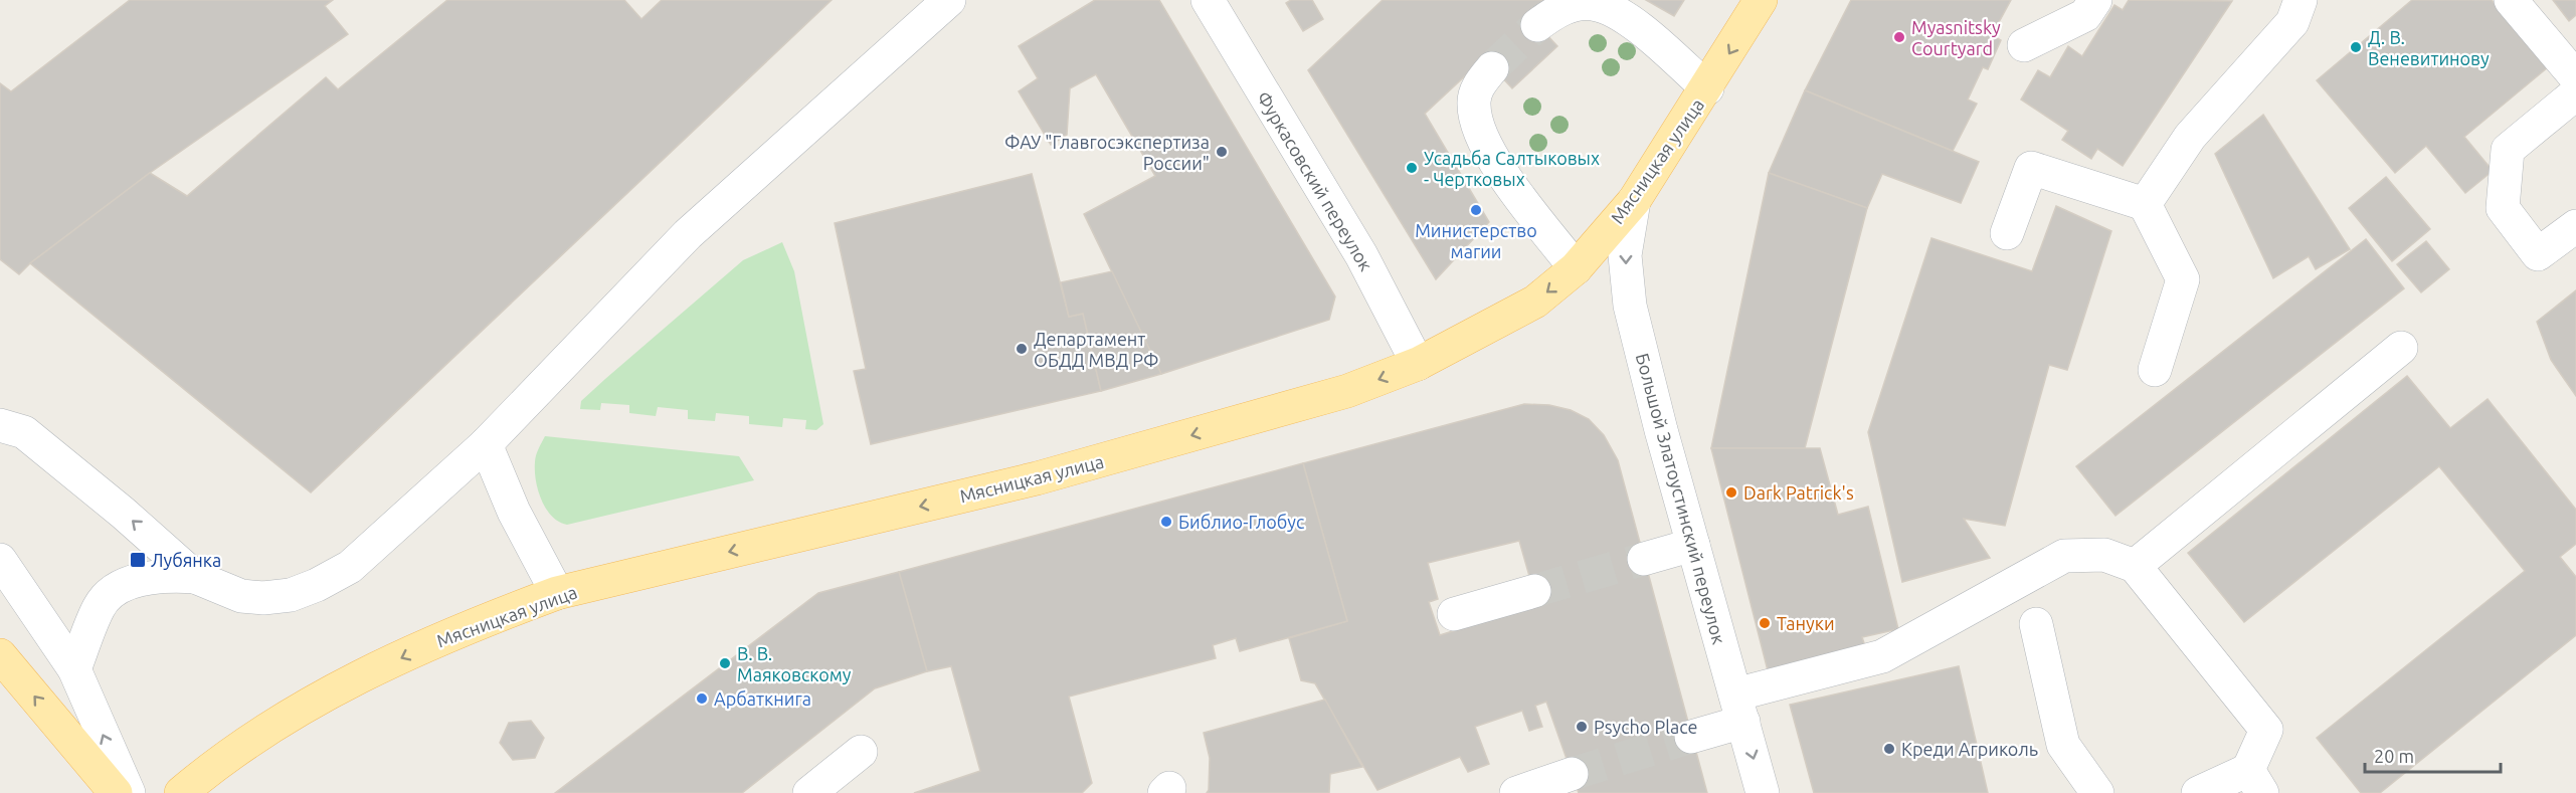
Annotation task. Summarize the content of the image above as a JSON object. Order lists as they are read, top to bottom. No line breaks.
{"streets":{"main road":["Мясницкая улица"],"street":["Фуркасовский переулок","Большой Златоустинский переулок"]},"crossings":[["Мясницкая улица","Фуркасовский переулок"],["Мясницкая улица","Большой Златоустинский переулок"]],"one_way":["Мясницкая улица","Большой Златоустинский переулок"],"places":{"other":["Myasnitsky Courtyard","Д. В. Веневитинову","ФАУ \"Главгосэкспертиза России\"","Усадьба Салтыковых - Чертковых","Министерство магии","Департамент ОБДД МВД РФ","Dark Patrick's","Библио-Глобус","Тануки","В. В. Маяковскому","Арбаткнига","Psycho Place","Креди Агриколь"],"transit":["Лубянка"]},"scale_bar":"20 m"}
